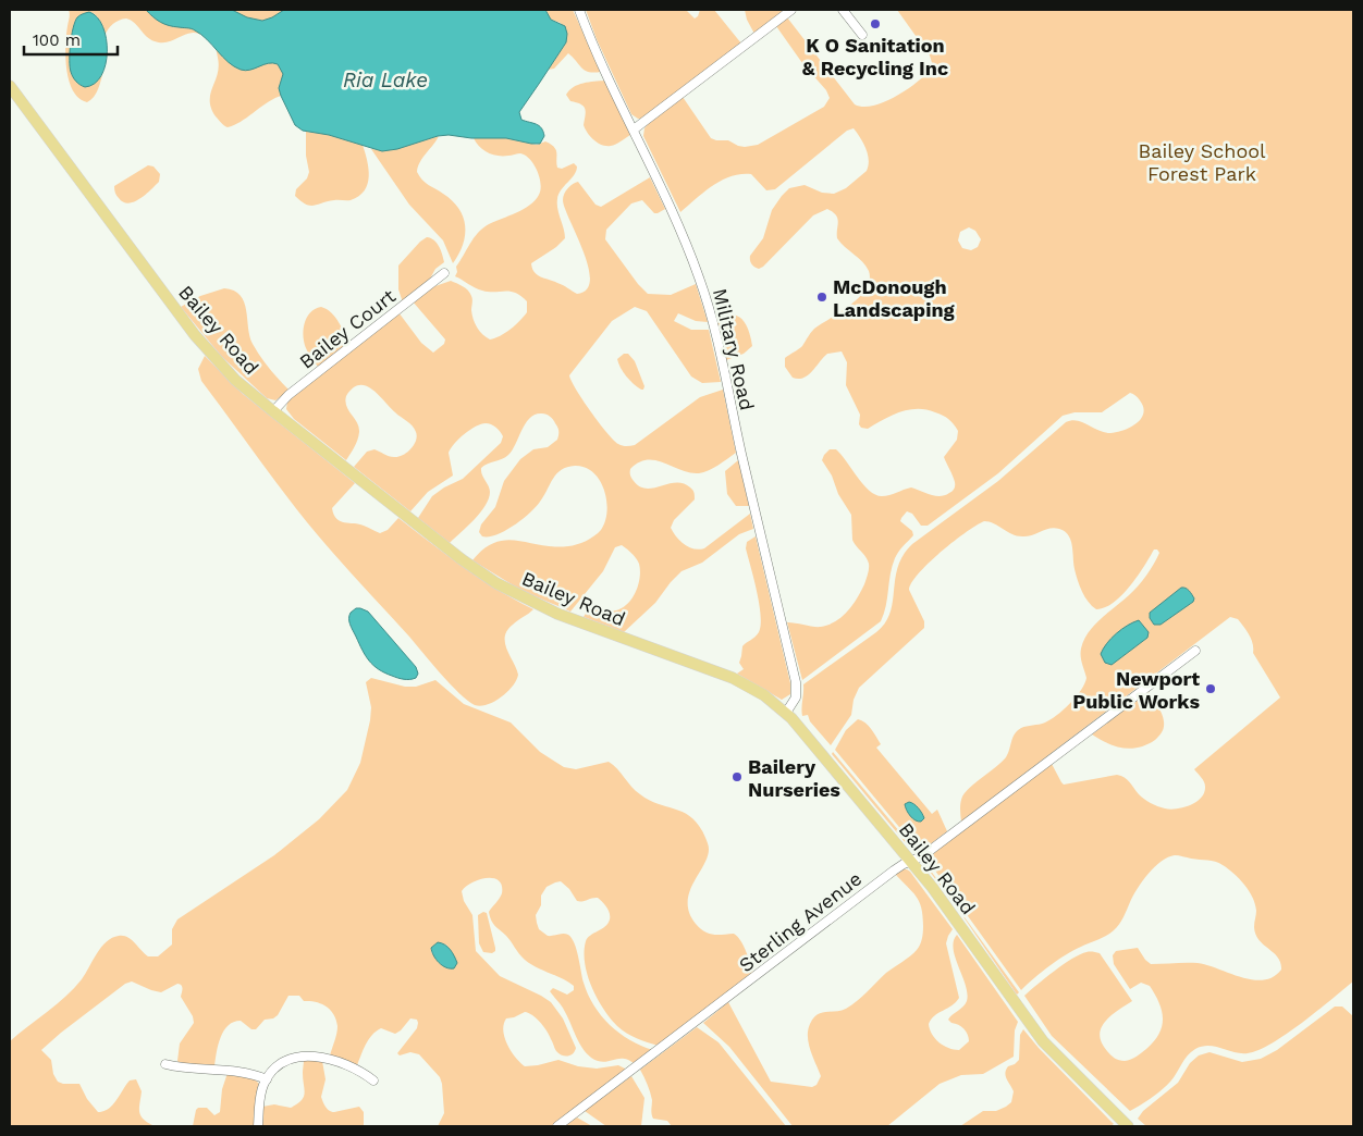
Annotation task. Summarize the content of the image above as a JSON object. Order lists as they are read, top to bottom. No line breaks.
{"streets":{"main road":["Bailey Road"],"street":["Bailey Court","Military Road","Sterling Avenue"]},"crossings":[["Bailey Court","Bailey Road"],["Bailey Road","Military Road"],["Bailey Road","Sterling Avenue"]],"water":["Ria Lake"],"parks":["Bailey School Forest Park"],"places":["K O Sanitation & Recycling Inc","McDonough Landscaping","Newport Public Works","Bailery Nurseries"],"scale_bar":"100 m"}
